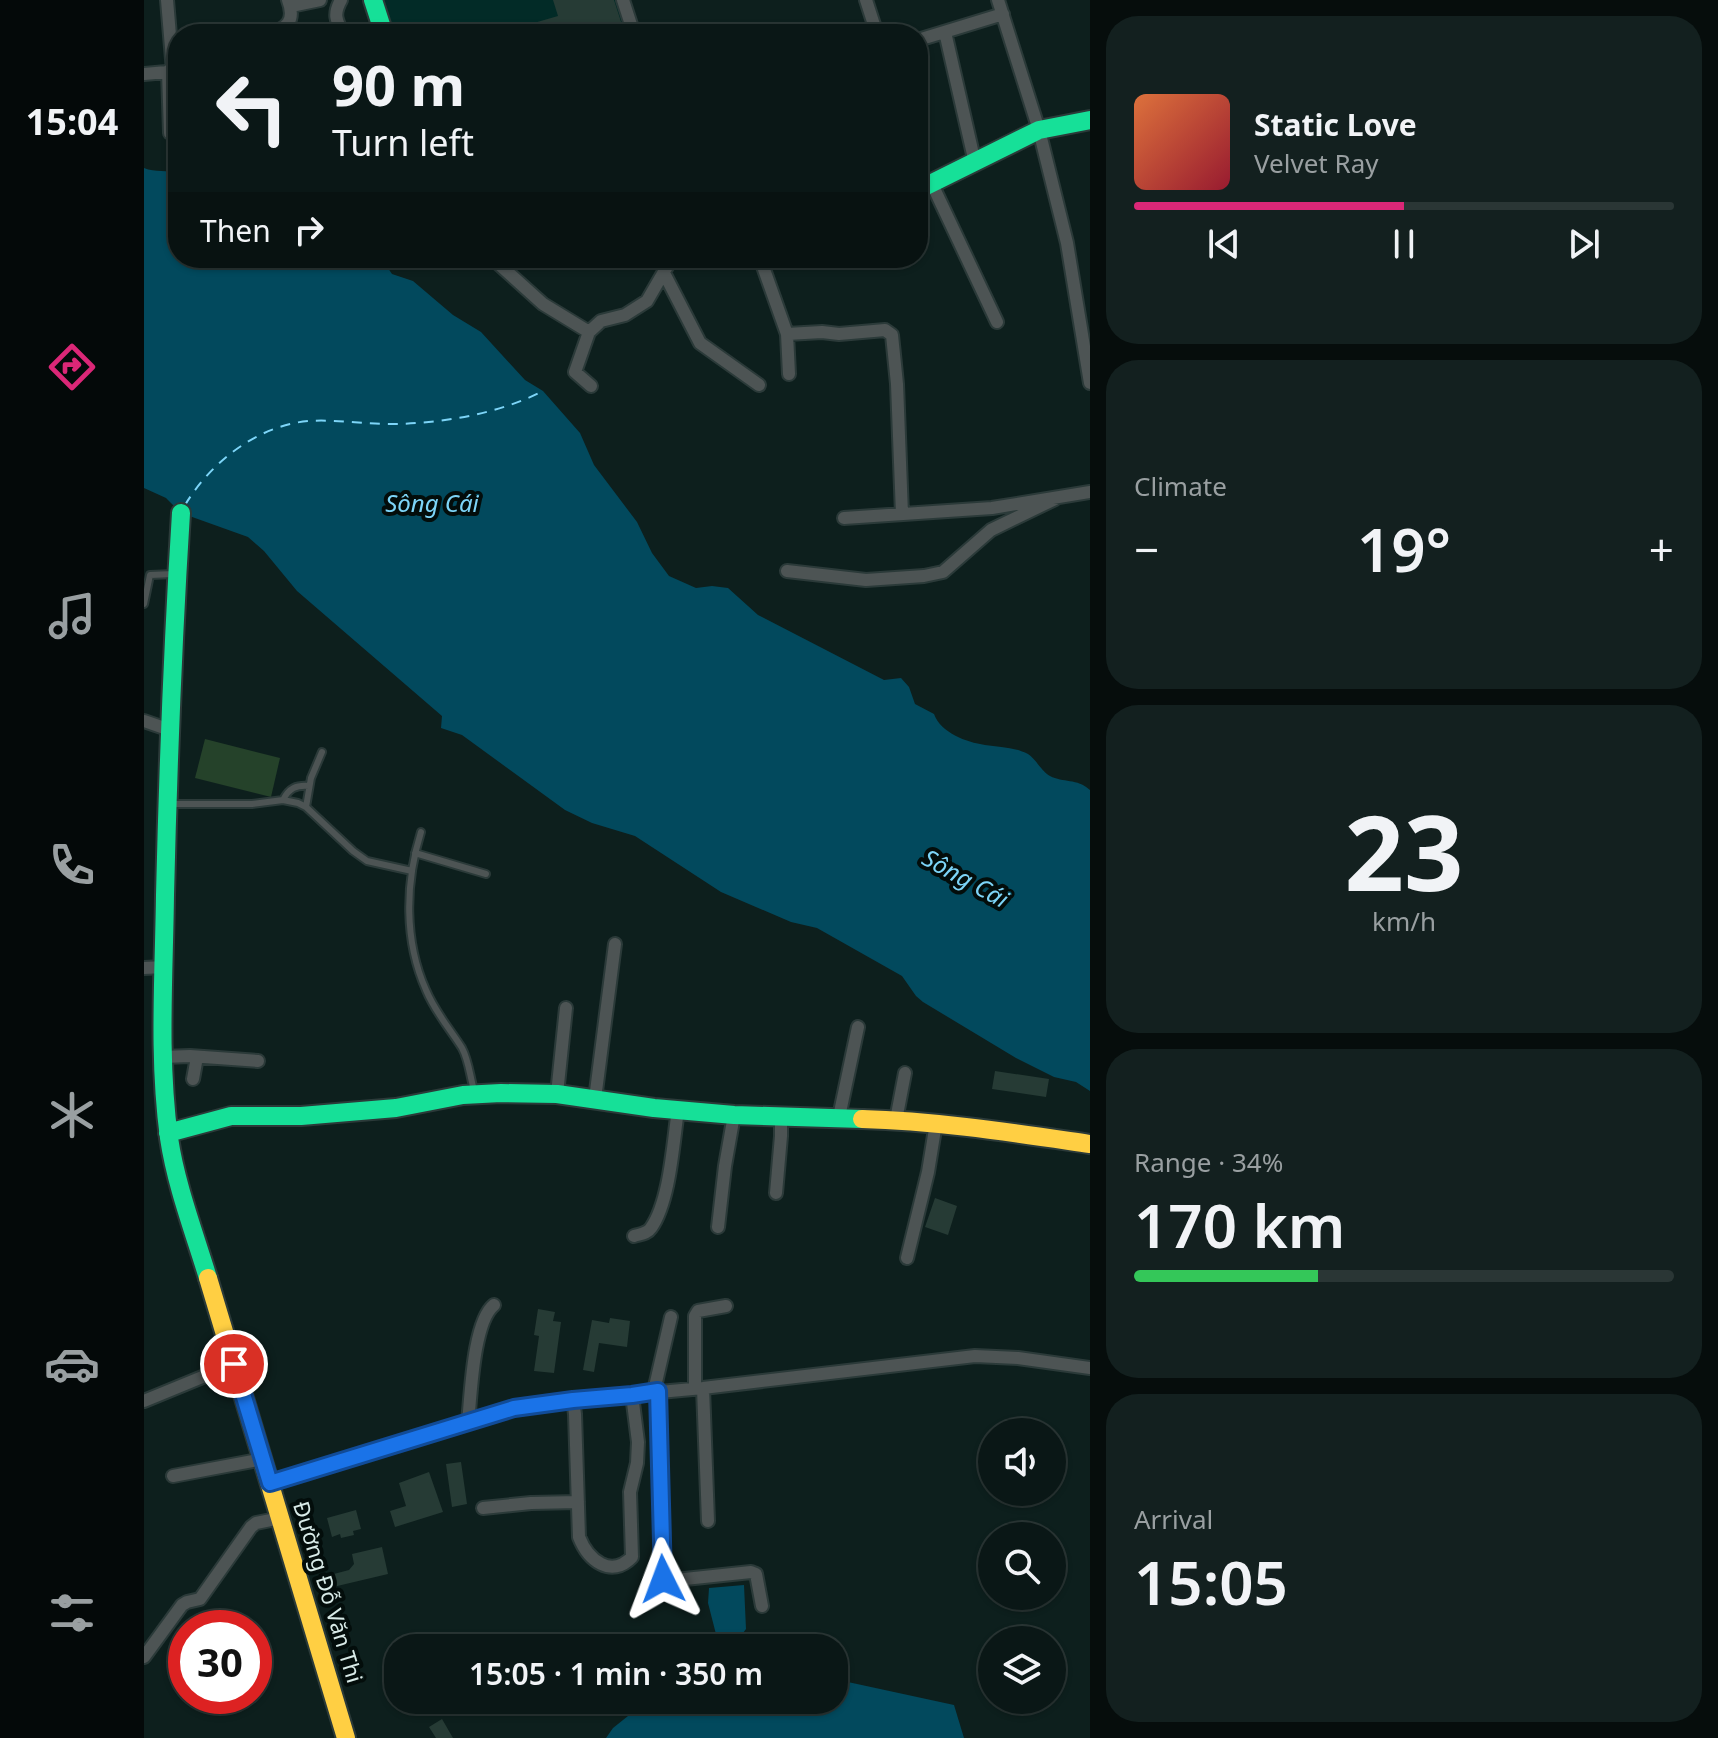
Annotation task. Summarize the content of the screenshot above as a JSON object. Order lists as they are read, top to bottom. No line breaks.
{"streets":{"street":["Đường Đỗ Văn Thi"]},"water":["Sông Cái"],"page":{"tabs":"15:04","turn":["90 m","Turn left"],"song":["Static Love","Velvet Ray"],"then":"Then","tile":["Climate",["23","km/h"],["Range · 34%","170 km"],["Arrival","15:05"]],"heat":["−","19°","+"],"limit":"30","trip":"15:05 · 1 min · 350 m"}}
